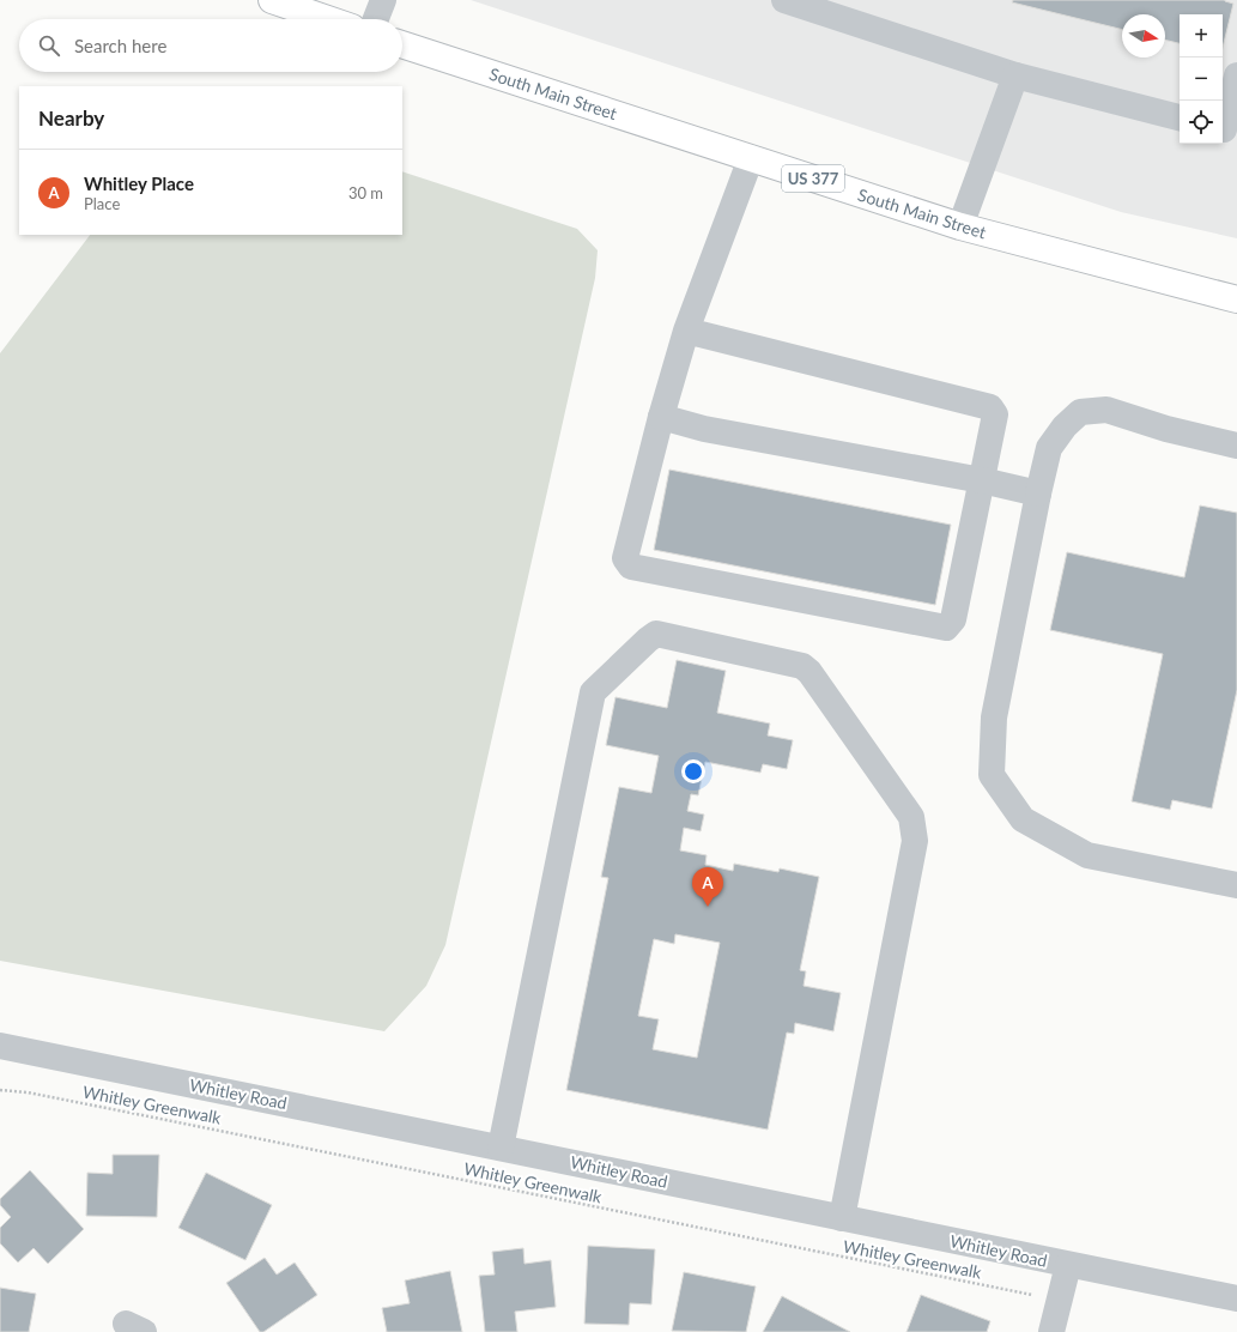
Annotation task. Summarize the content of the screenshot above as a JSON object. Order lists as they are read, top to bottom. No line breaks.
{"streets":{"main road":["South Main Street","US 377"],"street":["Whitley Road"],"path":["Whitley Greenwalk"]},"north":"right","page":{"map_buttons":["+","−"],"search":"Search here","heading":"Nearby","list":[{"mark":"A","name":"Whitley Place","note":"Place","value":"30 m"}],"pins":"A"}}
